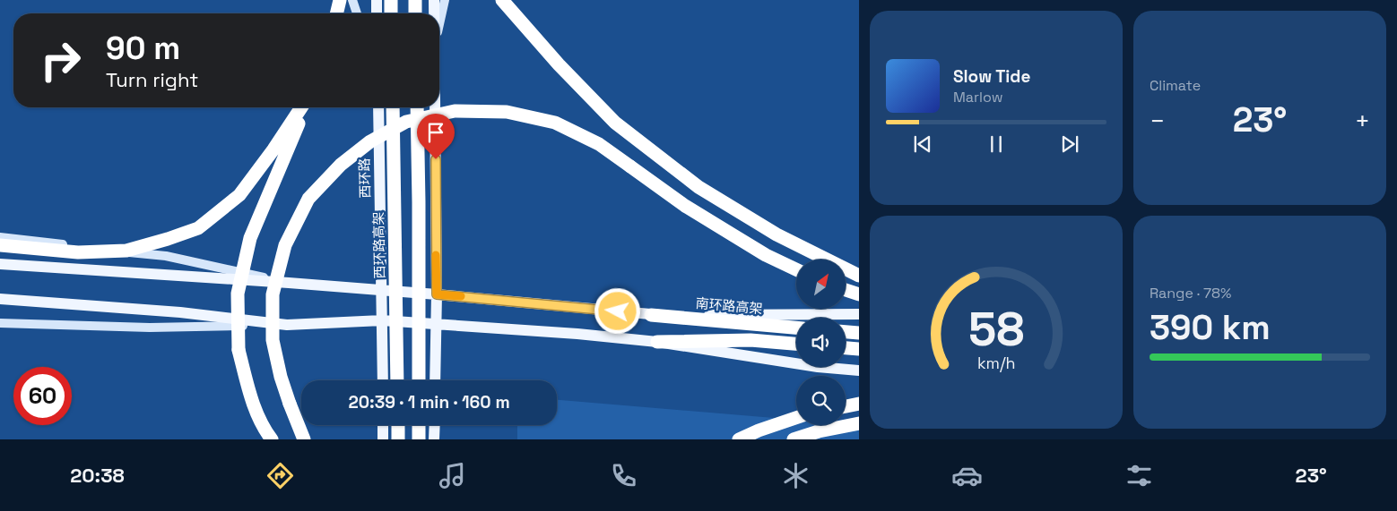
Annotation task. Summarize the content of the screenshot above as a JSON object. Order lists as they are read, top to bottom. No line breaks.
{"streets":{"highway":["西环路高架","南环路高架"],"main road":["西环路"]},"north":"top right","page":{"tile":["Climate",["Range · 78%","390 km"]],"turn":["90 m","Turn right"],"song":["Slow Tide","Marlow"],"heat":["−","23°","+"],"limit":"60","trip":"20:39 · 1 min · 160 m","tabs":["20:38","23°"],"gauge":["58","km/h"]}}
